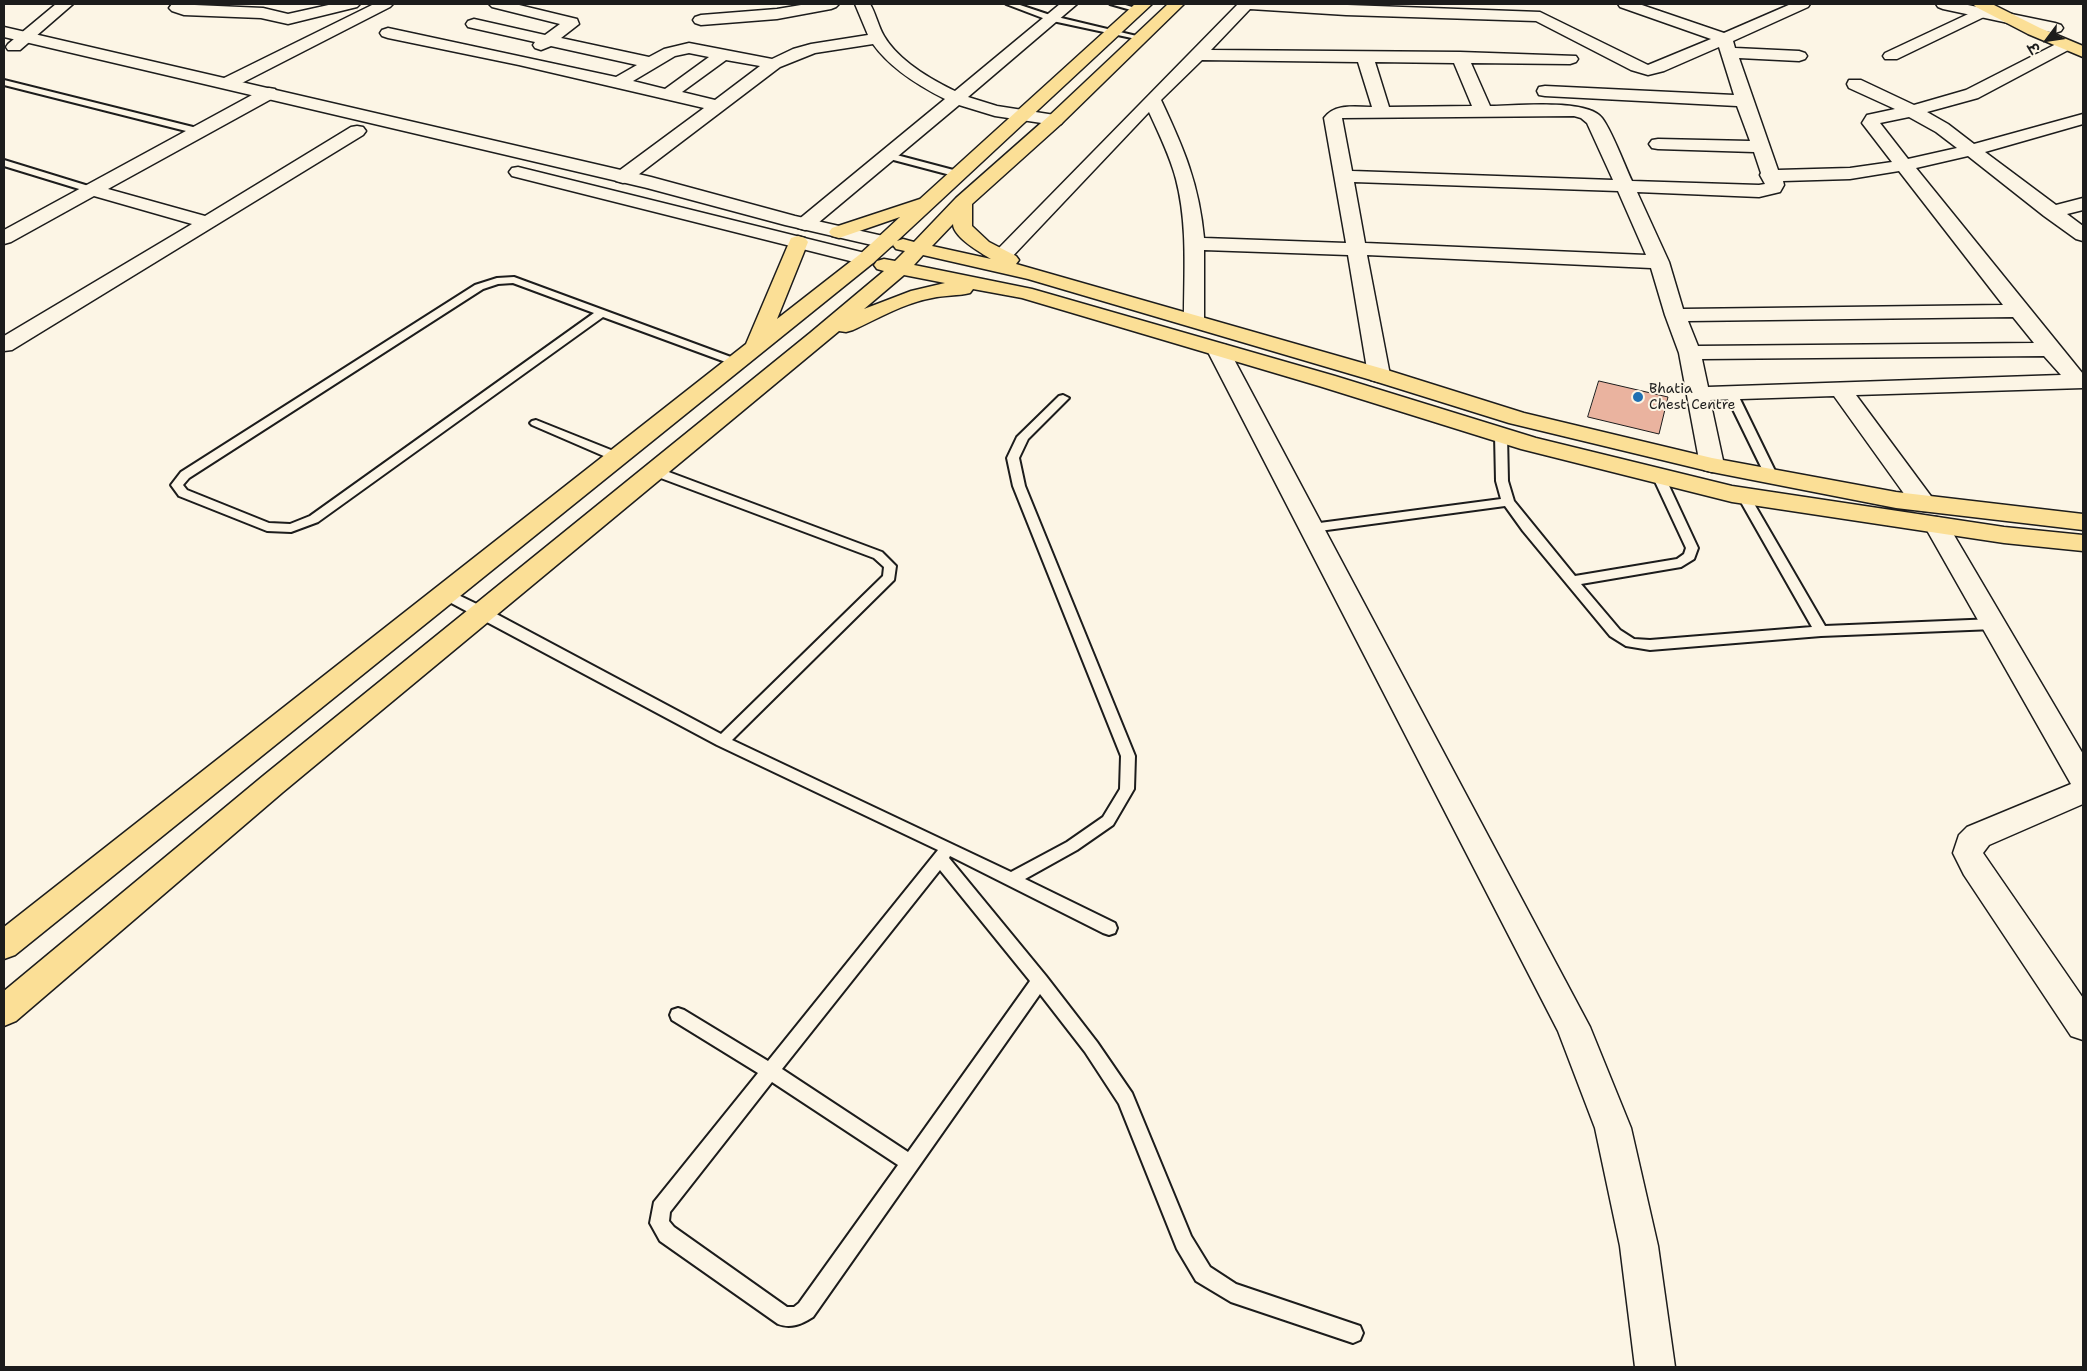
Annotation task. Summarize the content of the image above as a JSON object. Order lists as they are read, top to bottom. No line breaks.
{"places":["Bhatia Chest Centre"],"north":"bottom left"}
